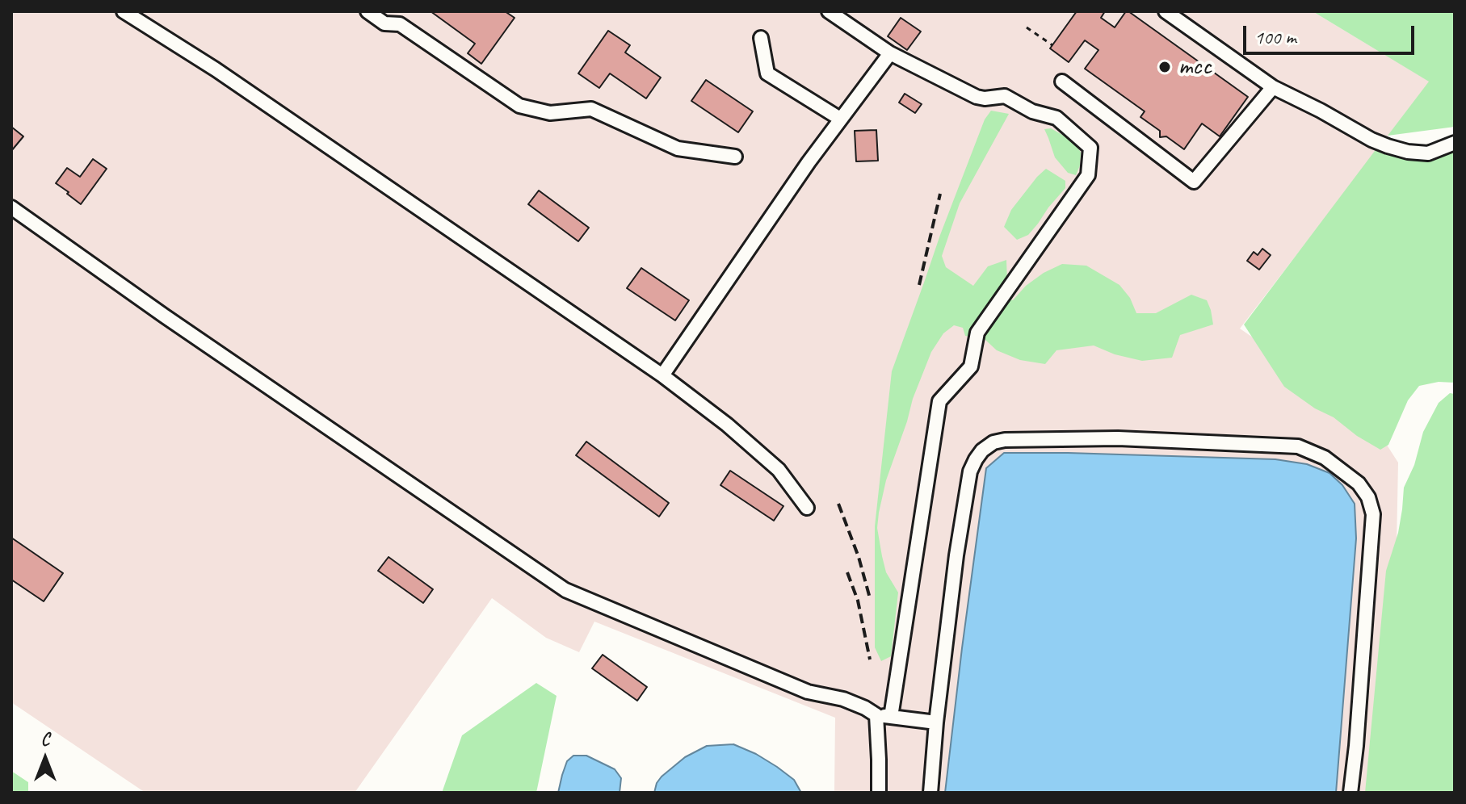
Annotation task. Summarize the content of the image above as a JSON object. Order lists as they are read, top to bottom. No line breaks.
{"places":["тсс"],"scale_bar":"100 m","north":"top"}
